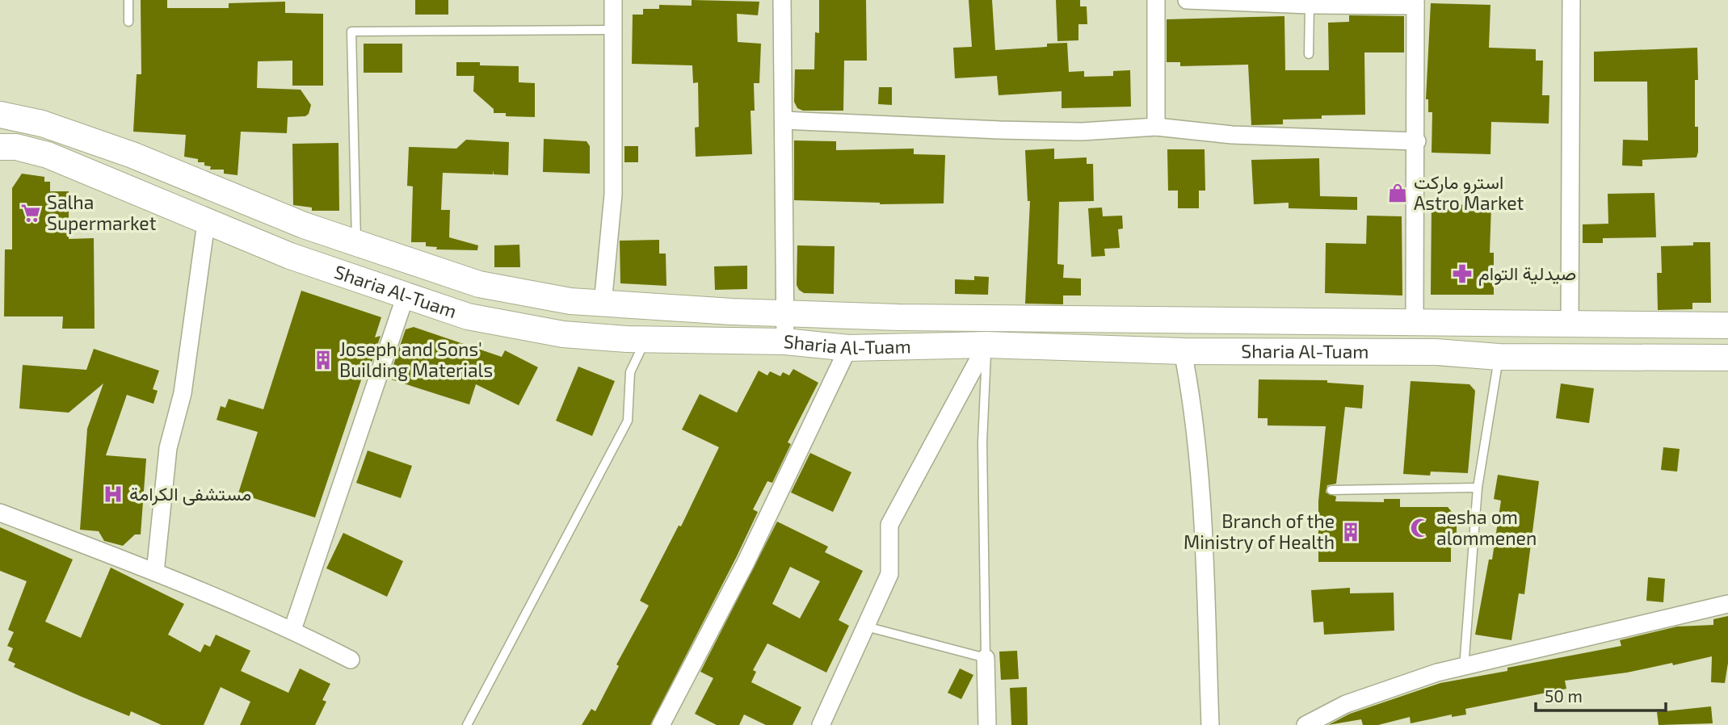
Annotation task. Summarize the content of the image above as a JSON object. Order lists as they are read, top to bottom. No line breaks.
{"streets":{"main road":["Sharia Al-Tuam"]},"places":{"shop":["استرو ماركت Astro Market"],"supermarket":["Salha Supermarket"],"pharmacy":["صيدلية التوام"],"building":["Joseph and Sons' Building Materials","Branch of the Ministry of Health"],"hospital":["مستشفى الكرامة"],"mosque":["aesha om alommenen"]},"scale_bar":"50 m"}
